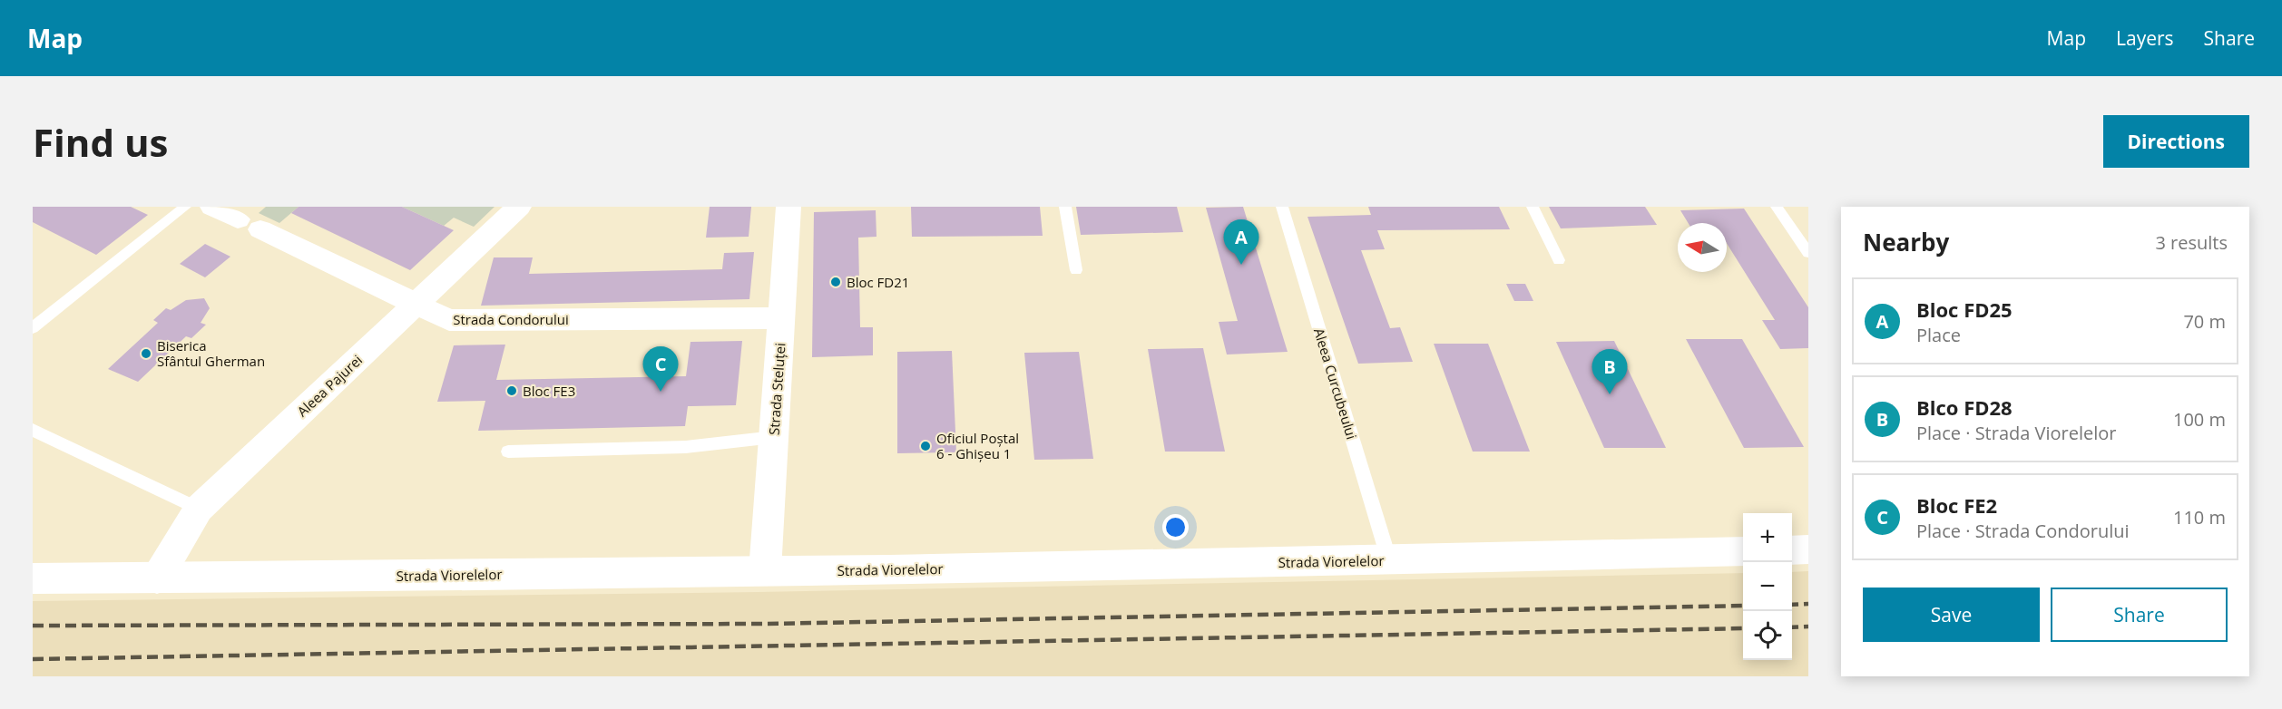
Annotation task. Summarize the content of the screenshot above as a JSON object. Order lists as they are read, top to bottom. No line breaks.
{"streets":{"street":["Strada Condorului","Aleea Pajurei","Strada Steluței","Strada Viorelelor"],"lane":["Aleea Curcubeului"]},"crossings":[["Strada Condorului","Aleea Pajurei"],["Strada Condorului","Strada Steluței"],["Aleea Curcubeului","Strada Viorelelor"],["Aleea Pajurei","Strada Viorelelor"],["Strada Steluței","Strada Viorelelor"]],"places":["Bloc FD21","Biserica Sfântul Gherman","Bloc FE3","Oficiul Poștal 6 - Ghișeu 1"],"north":"left","page":{"header":"Map","nav":["Map","Layers","Share"],"buttons":["Directions",["Save","Share"]],"title":"Find us","heading":["Nearby","3 results"],"pins":["A","C","B"],"list":[{"mark":"A","name":"Bloc FD25","note":"Place","value":"70 m"},{"mark":"B","name":"Blco FD28","note":"Place · Strada Viorelelor","value":"100 m"},{"mark":"C","name":"Bloc FE2","note":"Place · Strada Condorului","value":"110 m"}],"map_buttons":["+","−"]}}
